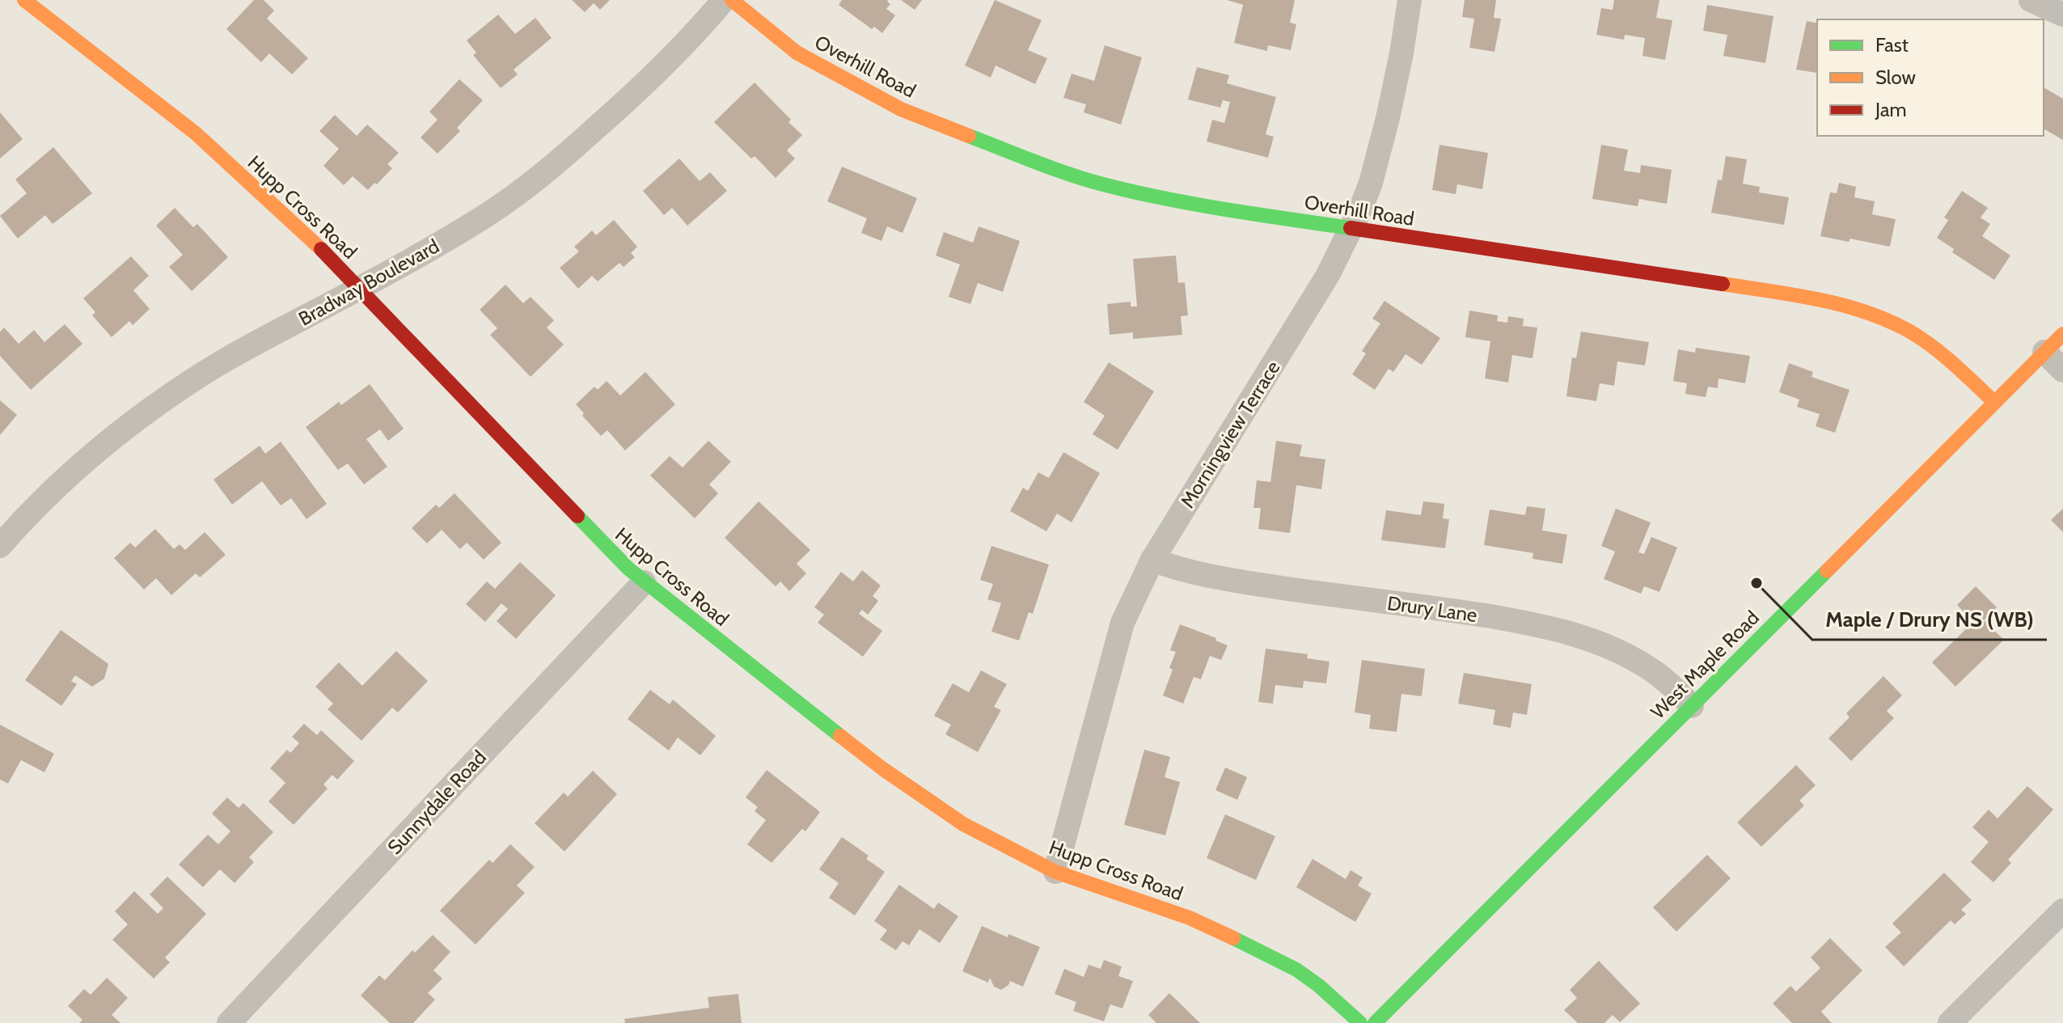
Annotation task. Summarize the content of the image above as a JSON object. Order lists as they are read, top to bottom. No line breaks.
{"streets":{"street":["Overhill Road","Hupp Cross Road","Bradway Boulevard","Morningview Terrace","Drury Lane","West Maple Road","Sunnydale Road"]},"crossings":[["Overhill Road","Morningview Terrace"],["Overhill Road","West Maple Road"],["Hupp Cross Road","Bradway Boulevard"],["Hupp Cross Road","Morningview Terrace"],["Hupp Cross Road","Sunnydale Road"],["Morningview Terrace","Drury Lane"],["Drury Lane","West Maple Road"]],"places":["Maple / Drury NS (WB)"],"legend":["Fast","Slow","Jam"]}
